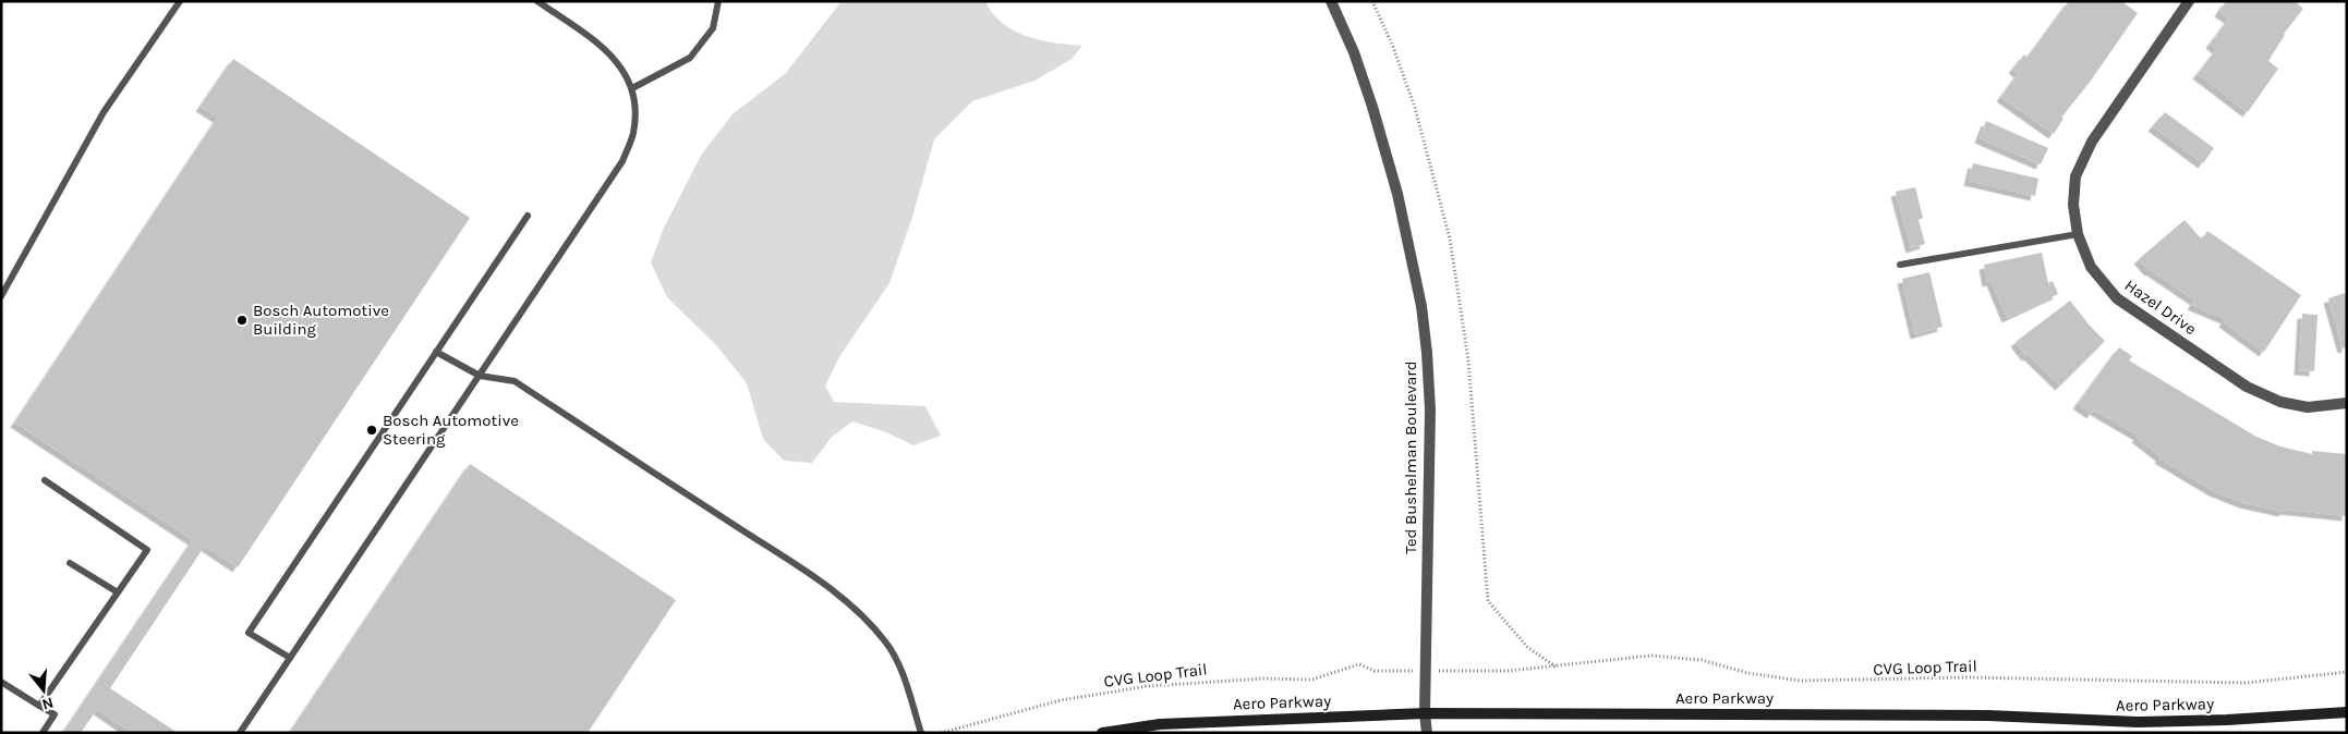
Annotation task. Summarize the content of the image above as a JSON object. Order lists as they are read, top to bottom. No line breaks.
{"streets":{"main road":["Aero Parkway"],"street":["Hazel Drive","Ted Bushelman Boulevard"],"path":["CVG Loop Trail"]},"crossings":[["Ted Bushelman Boulevard","Aero Parkway"]],"places":["Bosch Automotive Building","Bosch Automotive Steering"],"north":"bottom"}
